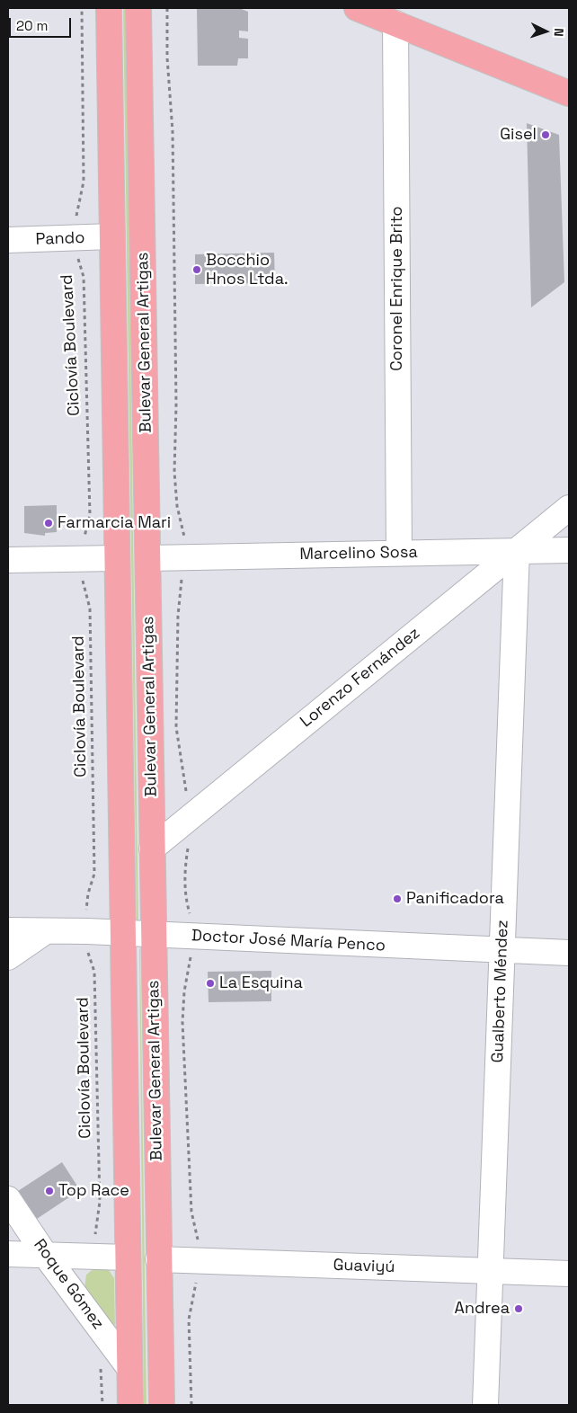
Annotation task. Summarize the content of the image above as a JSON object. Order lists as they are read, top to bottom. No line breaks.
{"streets":{"main road":["Bulevar General Artigas"],"street":["Pando","Coronel Enrique Brito","Marcelino Sosa","Lorenzo Fernández","Doctor José María Penco","Gualberto Méndez","Guaviyú","Roque Gómez"],"path":["Ciclovía Boulevard"]},"crossings":[["Pando","Bulevar General Artigas"],["Pando","Ciclovía Boulevard"],["Coronel Enrique Brito","Marcelino Sosa"],["Bulevar General Artigas","Marcelino Sosa"],["Bulevar General Artigas","Lorenzo Fernández"],["Bulevar General Artigas","Doctor José María Penco"],["Bulevar General Artigas","Guaviyú"],["Bulevar General Artigas","Roque Gómez"],["Ciclovía Boulevard","Doctor José María Penco"],["Marcelino Sosa","Lorenzo Fernández"],["Marcelino Sosa","Gualberto Méndez"],["Lorenzo Fernández","Gualberto Méndez"],["Doctor José María Penco","Gualberto Méndez"],["Gualberto Méndez","Guaviyú"]],"places":["Gisel","Bocchio Hnos Ltda.","Farmarcia Mari","Panificadora","La Esquina","Top Race","Andrea"],"scale_bar":"20 m","north":"right"}
